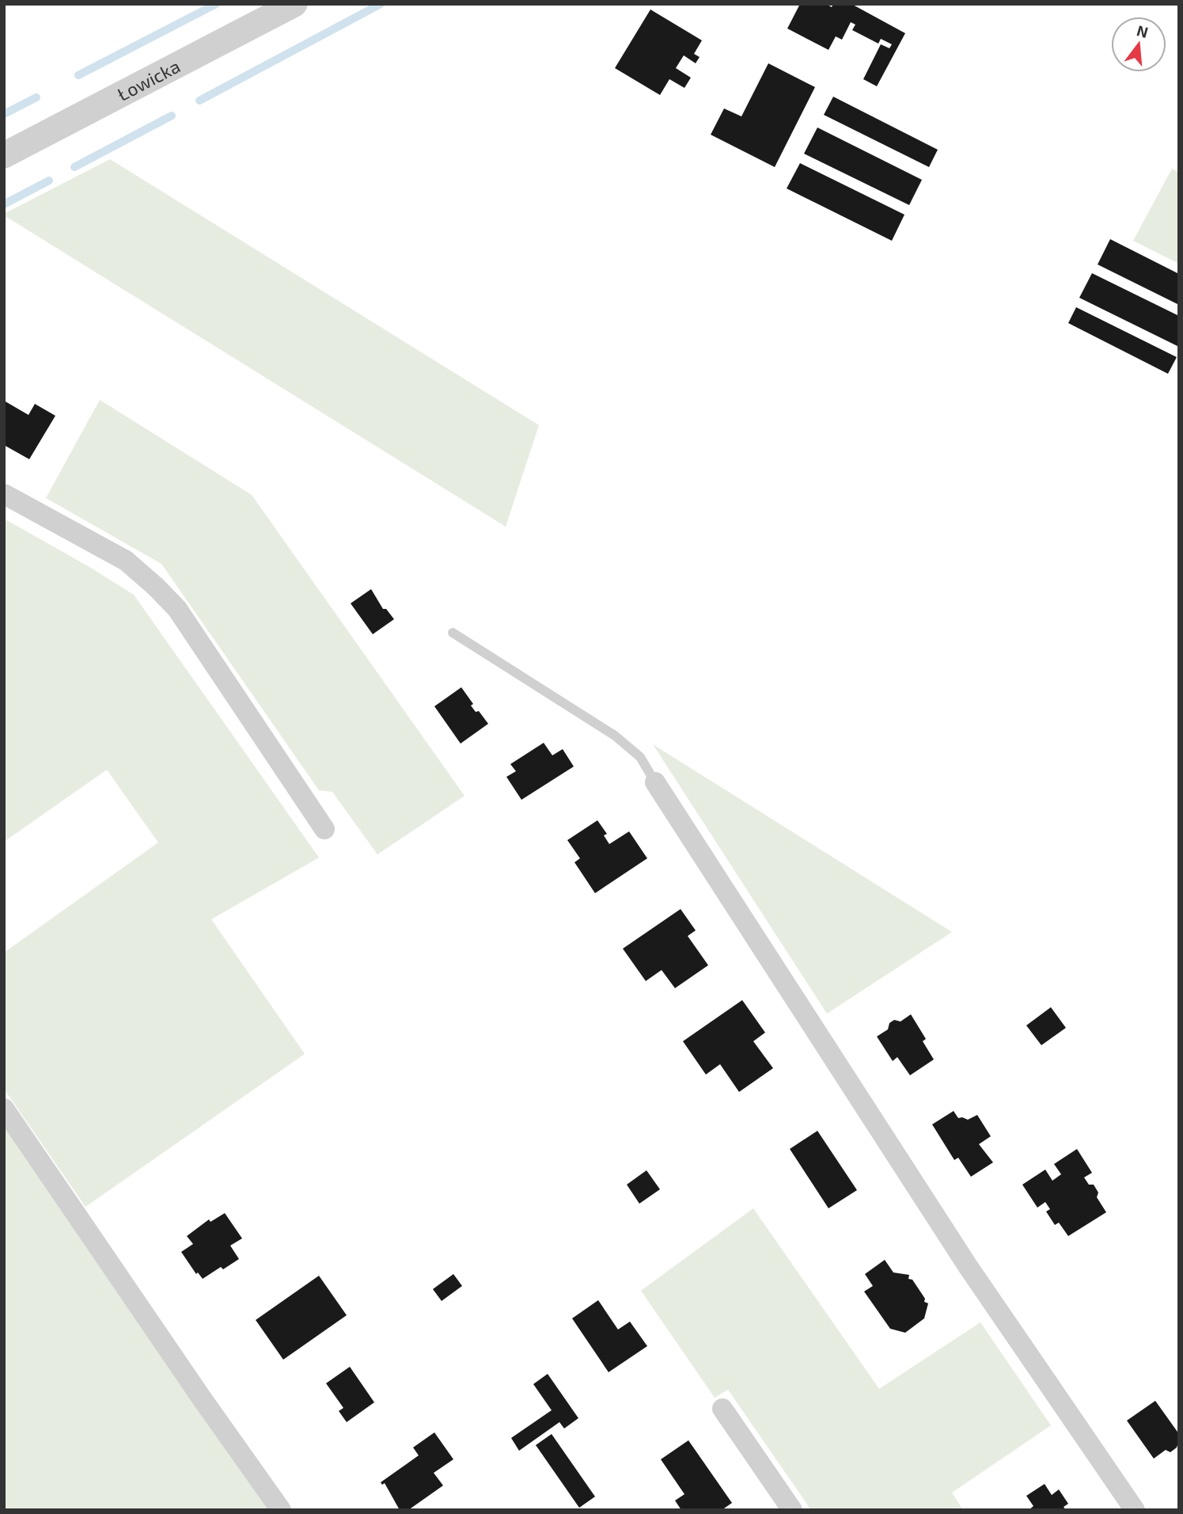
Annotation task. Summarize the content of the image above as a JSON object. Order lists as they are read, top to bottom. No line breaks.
{"streets":{"street":["Łowicka"]},"north":"top"}
